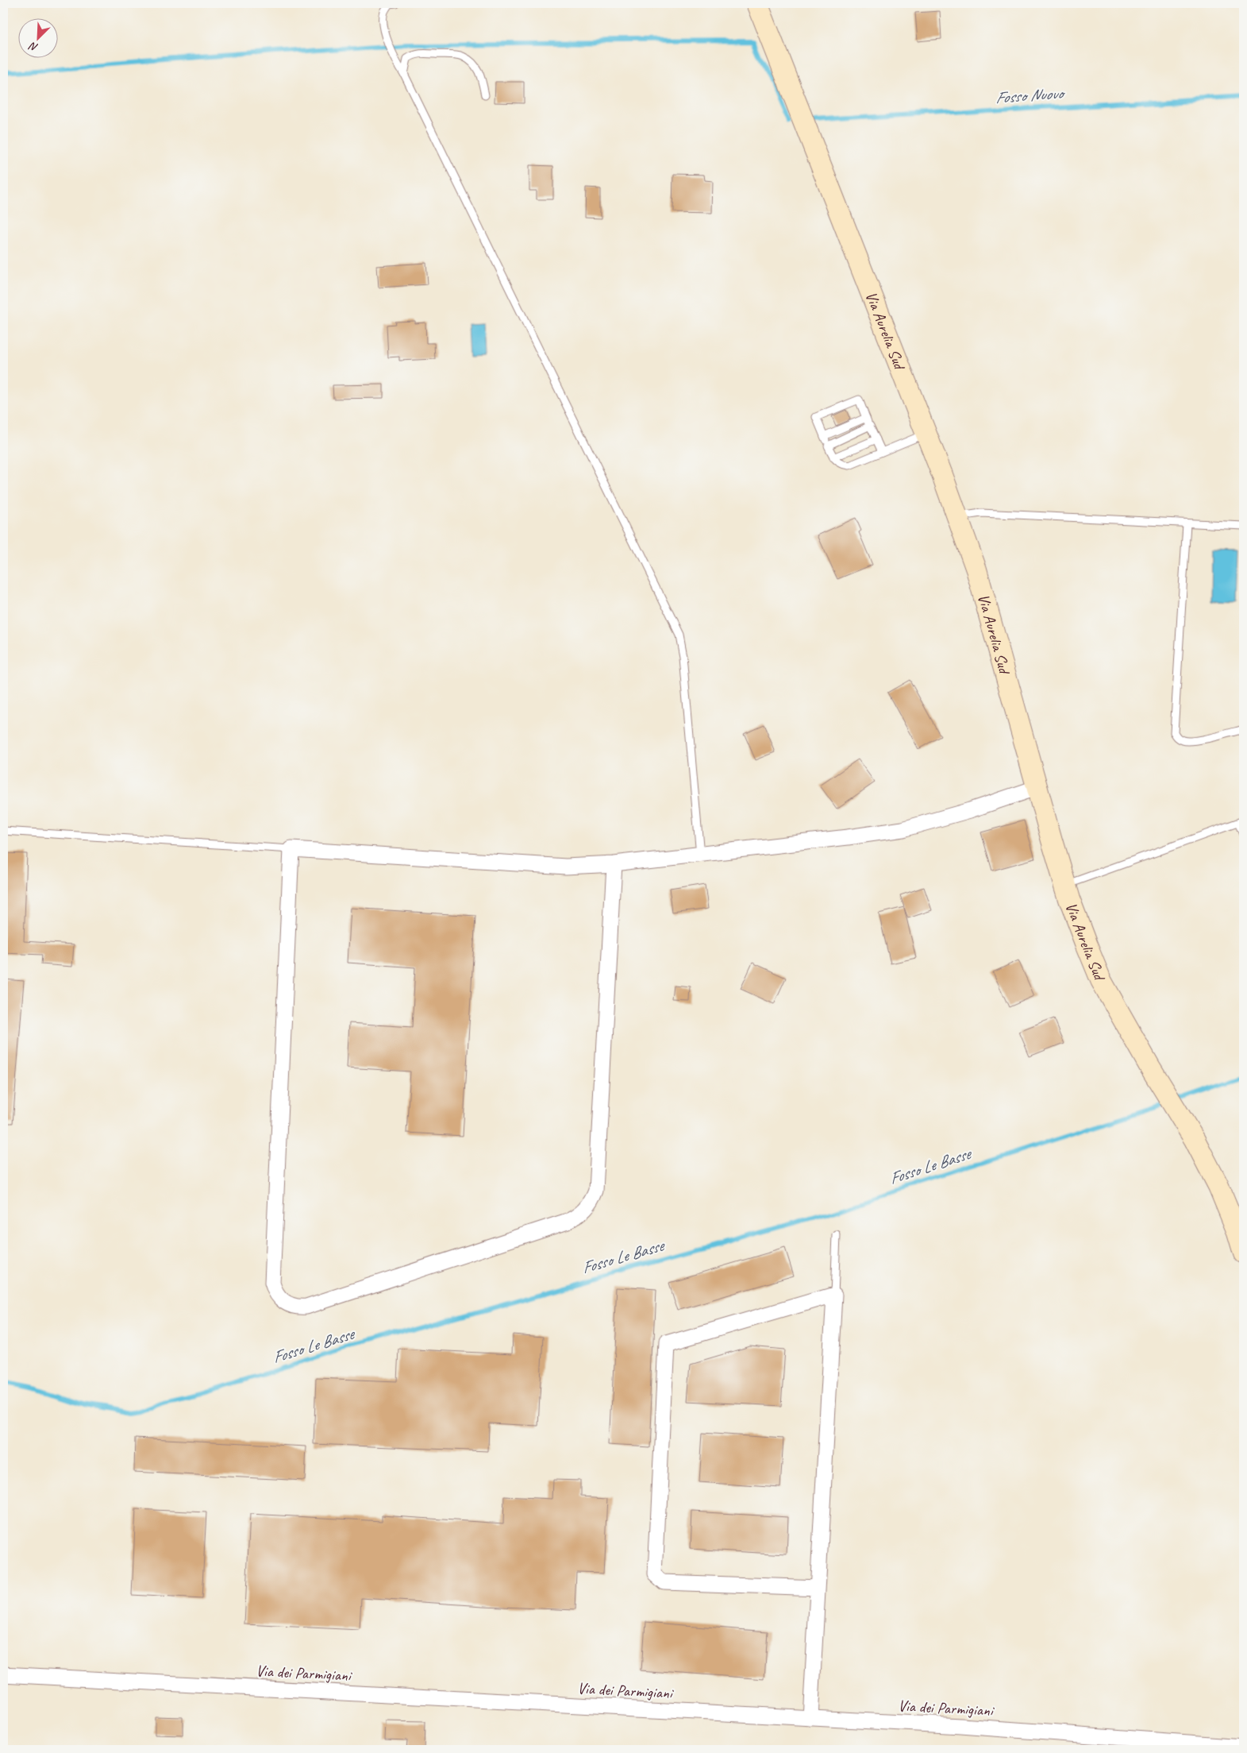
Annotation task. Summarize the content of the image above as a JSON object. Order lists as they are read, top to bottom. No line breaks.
{"streets":{"main road":["Via Aurelia Sud"],"street":["Via dei Parmigiani"]},"water":["Fosso Nuovo","Fosso Le Basse"],"north":"bottom left"}
